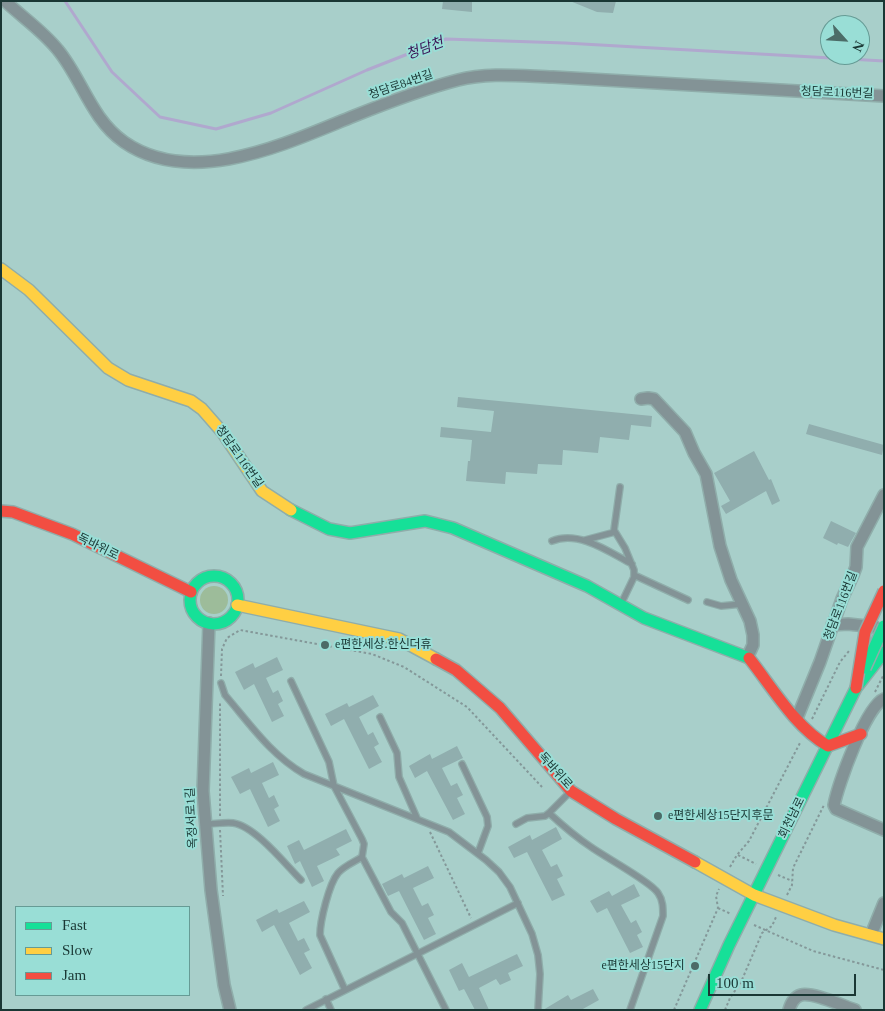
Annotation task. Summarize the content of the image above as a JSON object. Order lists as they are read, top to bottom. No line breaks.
{"streets":{"main road":["청담로116번길","독바위로","회천남로"],"street":["청담로84번길","옥정서로1길"]},"crossings":[["청담로84번길","청담로116번길"],["청담로116번길","회천남로"],["독바위로","옥정서로1길"],["독바위로","회천남로"]],"water":["청담천"],"places":["e편한세상.한신더휴","e편한세상15단지후문","e편한세상15단지"],"legend":["Fast","Slow","Jam"],"scale_bar":"100 m","north":"bottom right"}
